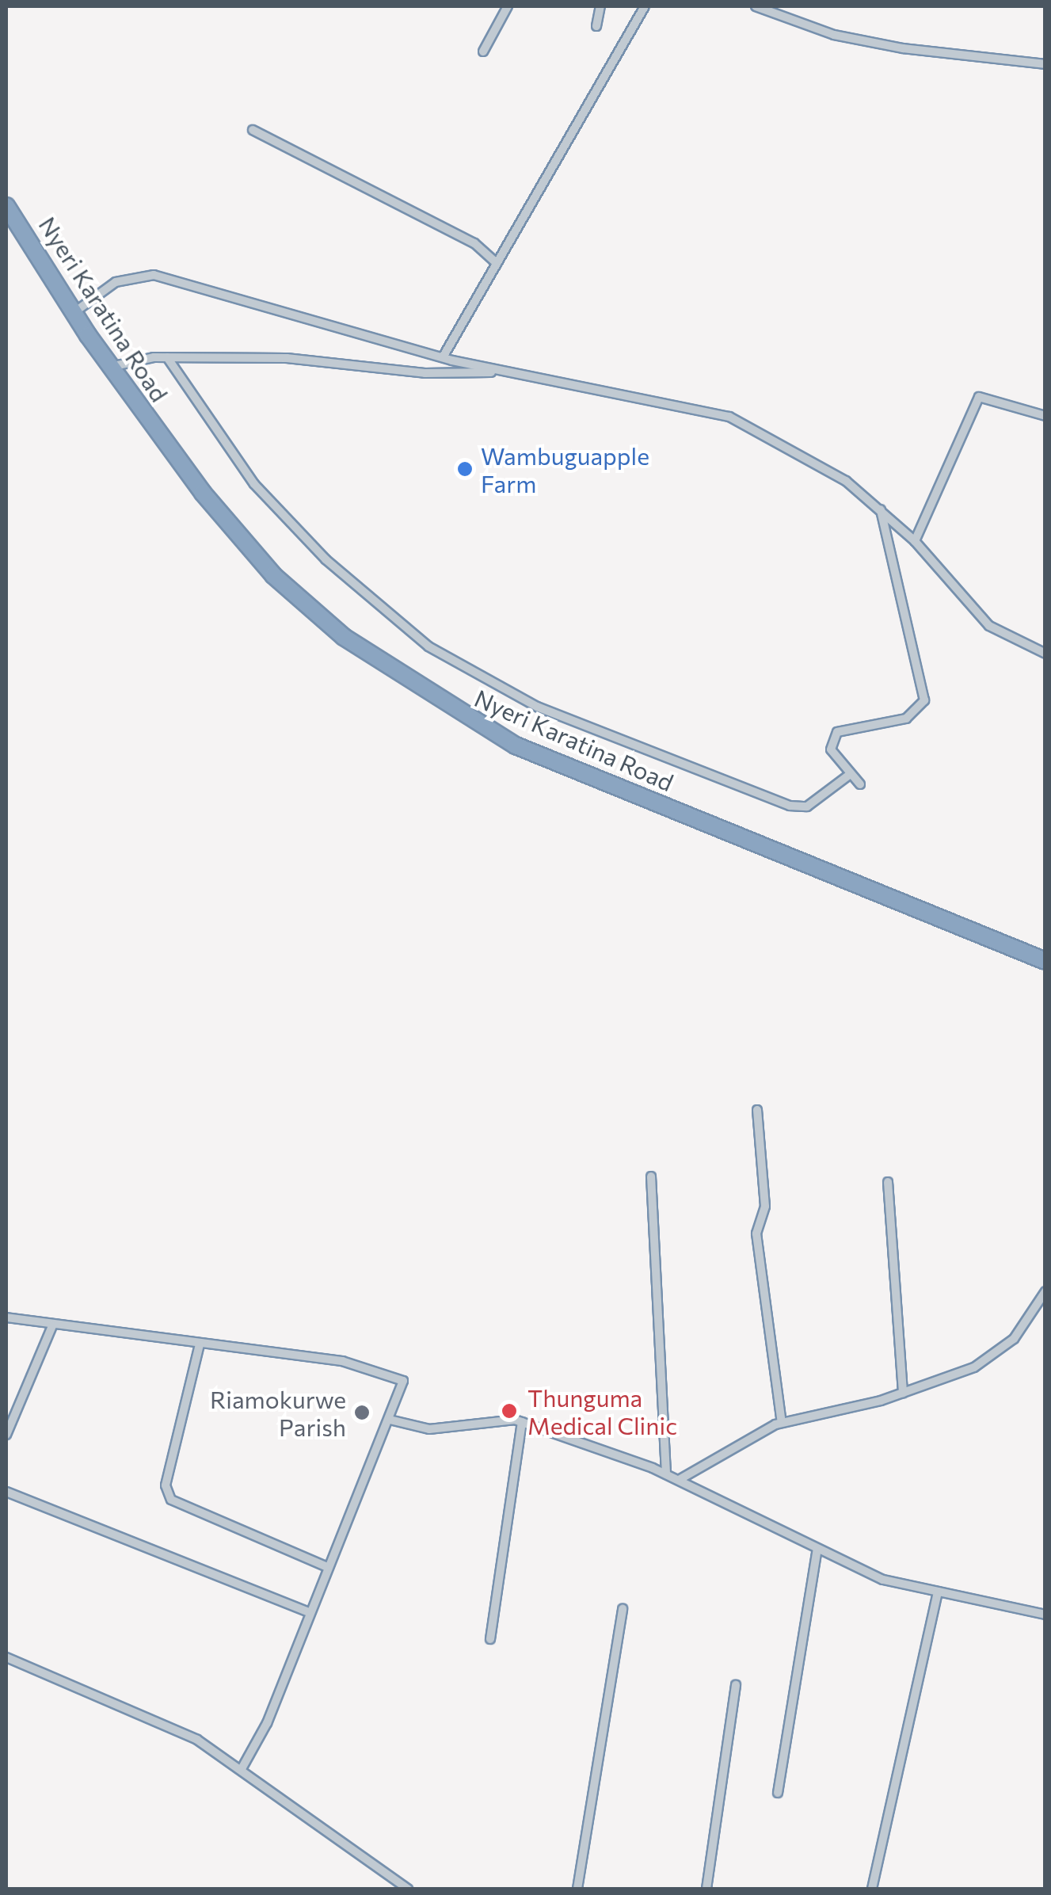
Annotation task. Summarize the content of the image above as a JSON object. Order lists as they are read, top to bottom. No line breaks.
{"streets":{"highway":["Nyeri Karatina Road"]},"places":["Wambuguapple Farm","Thunguma Medical Clinic","Riamokurwe Parish"]}
